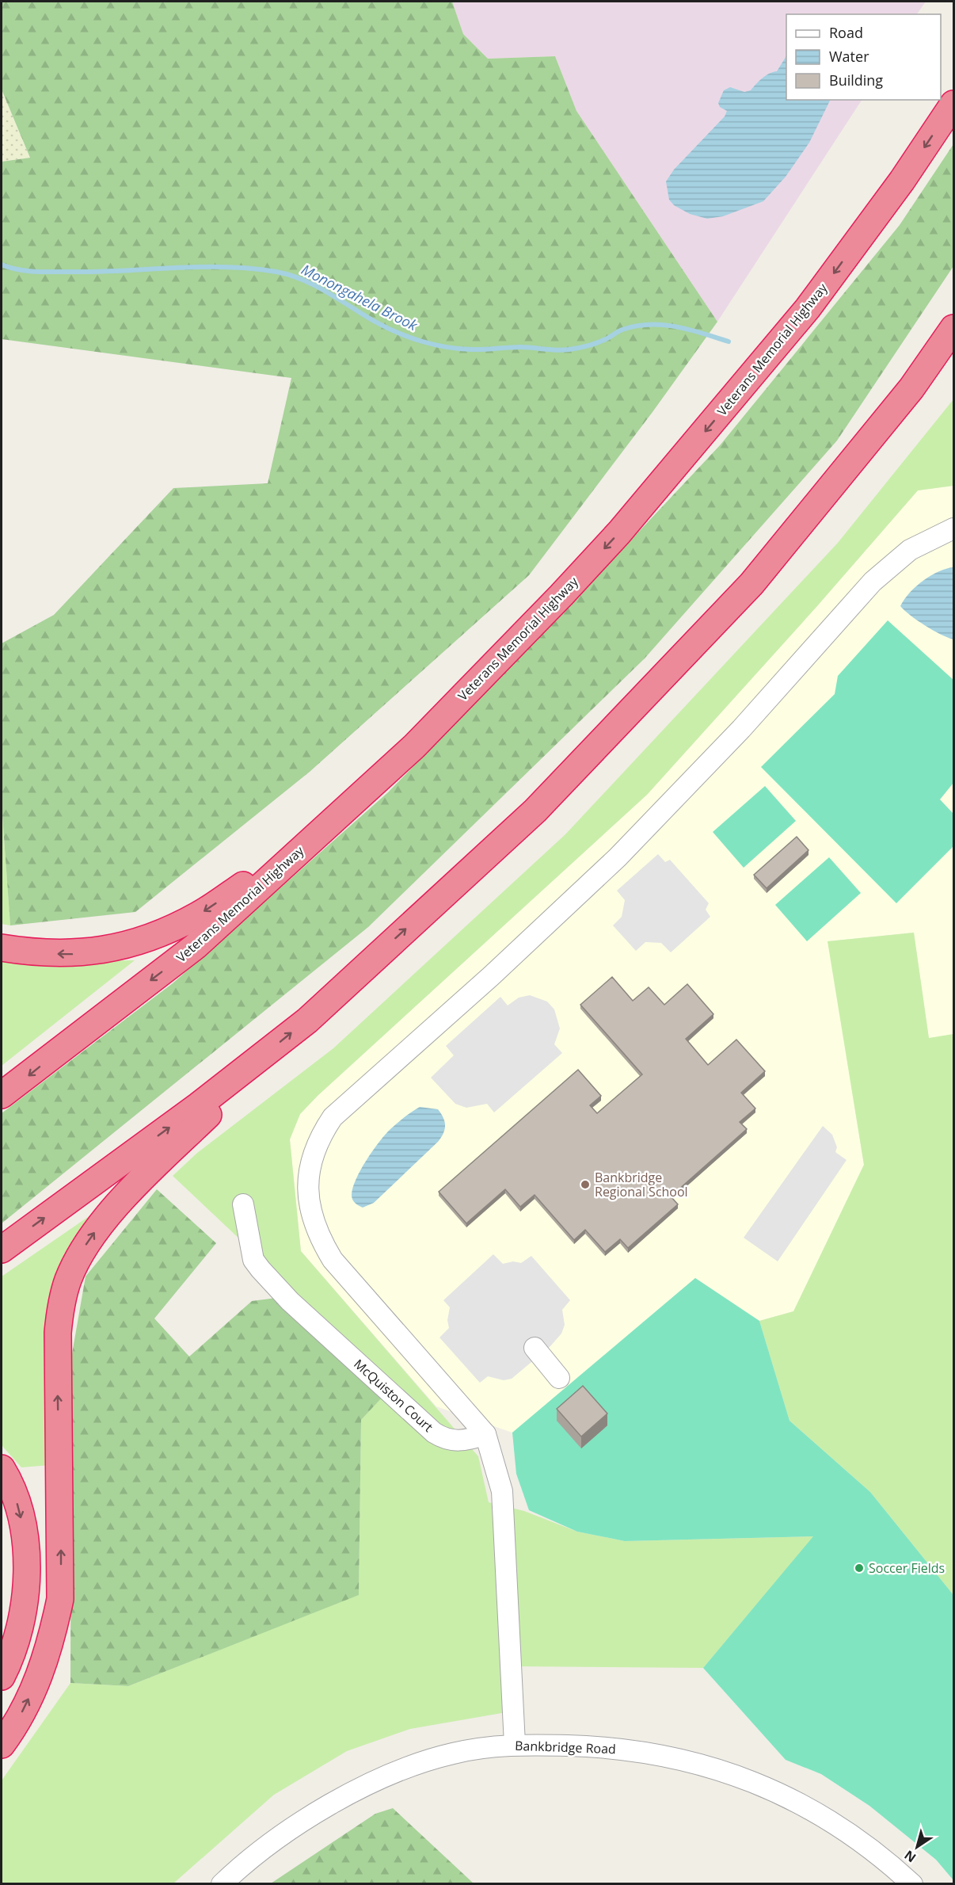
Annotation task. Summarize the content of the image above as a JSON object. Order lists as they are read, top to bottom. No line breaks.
{"streets":{"highway":["Veterans Memorial Highway"],"street":["McQuiston Court","Bankbridge Road"]},"water":["Monongahela Brook"],"places":["Bankbridge Regional School","Soccer Fields"],"legend":["Road","Water","Building"],"north":"bottom left"}
